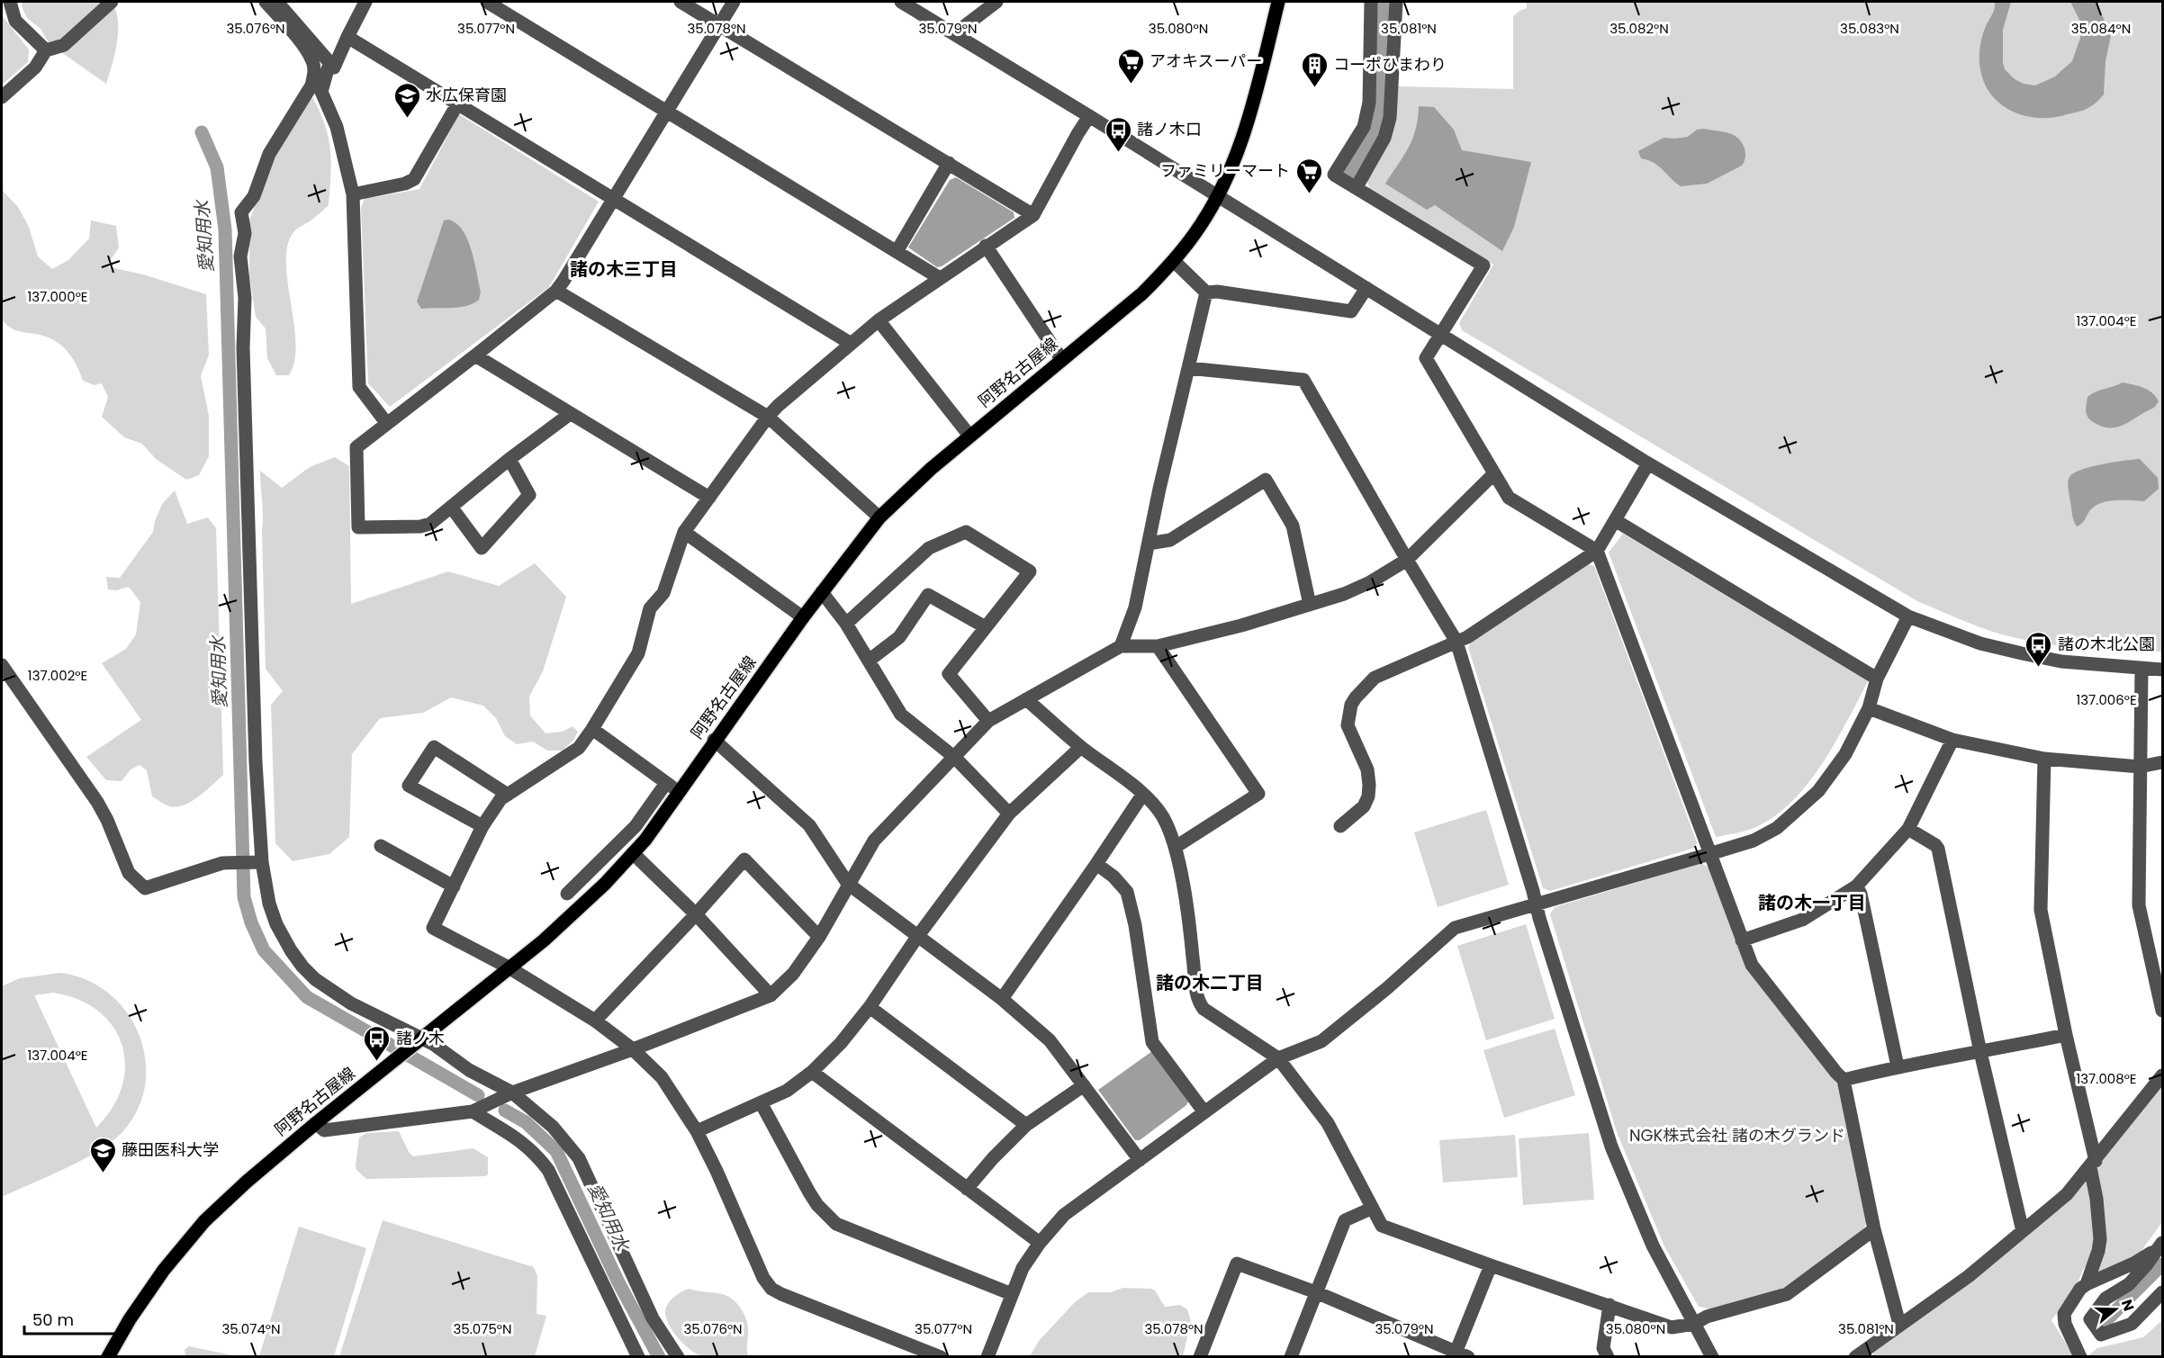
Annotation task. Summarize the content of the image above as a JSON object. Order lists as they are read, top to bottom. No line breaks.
{"streets":{"main road":["阿野名古屋線"]},"districts":["諸の木三丁目","諸の木一丁目","諸の木二丁目"],"water":["愛知用水"],"parks":["NGK株式会社 諸の木グランド"],"places":{"supermarket":["アオキスーパー","ファミリーマート"],"building":["コーポひまわり"],"school or university":["水広保育園","藤田医科大学"],"bus stop":["諸ノ木口","諸の木北公園","諸ノ木"]},"scale_bar":"50 m","north":"right","coordinates":["35.076°N","35.077°N","35.078°N","35.079°N","35.080°N","35.081°N","35.082°N","35.083°N","35.084°N","137.000°E","137.004°E","137.002°E","137.006°E","137.008°E","35.074°N","35.075°N"]}
